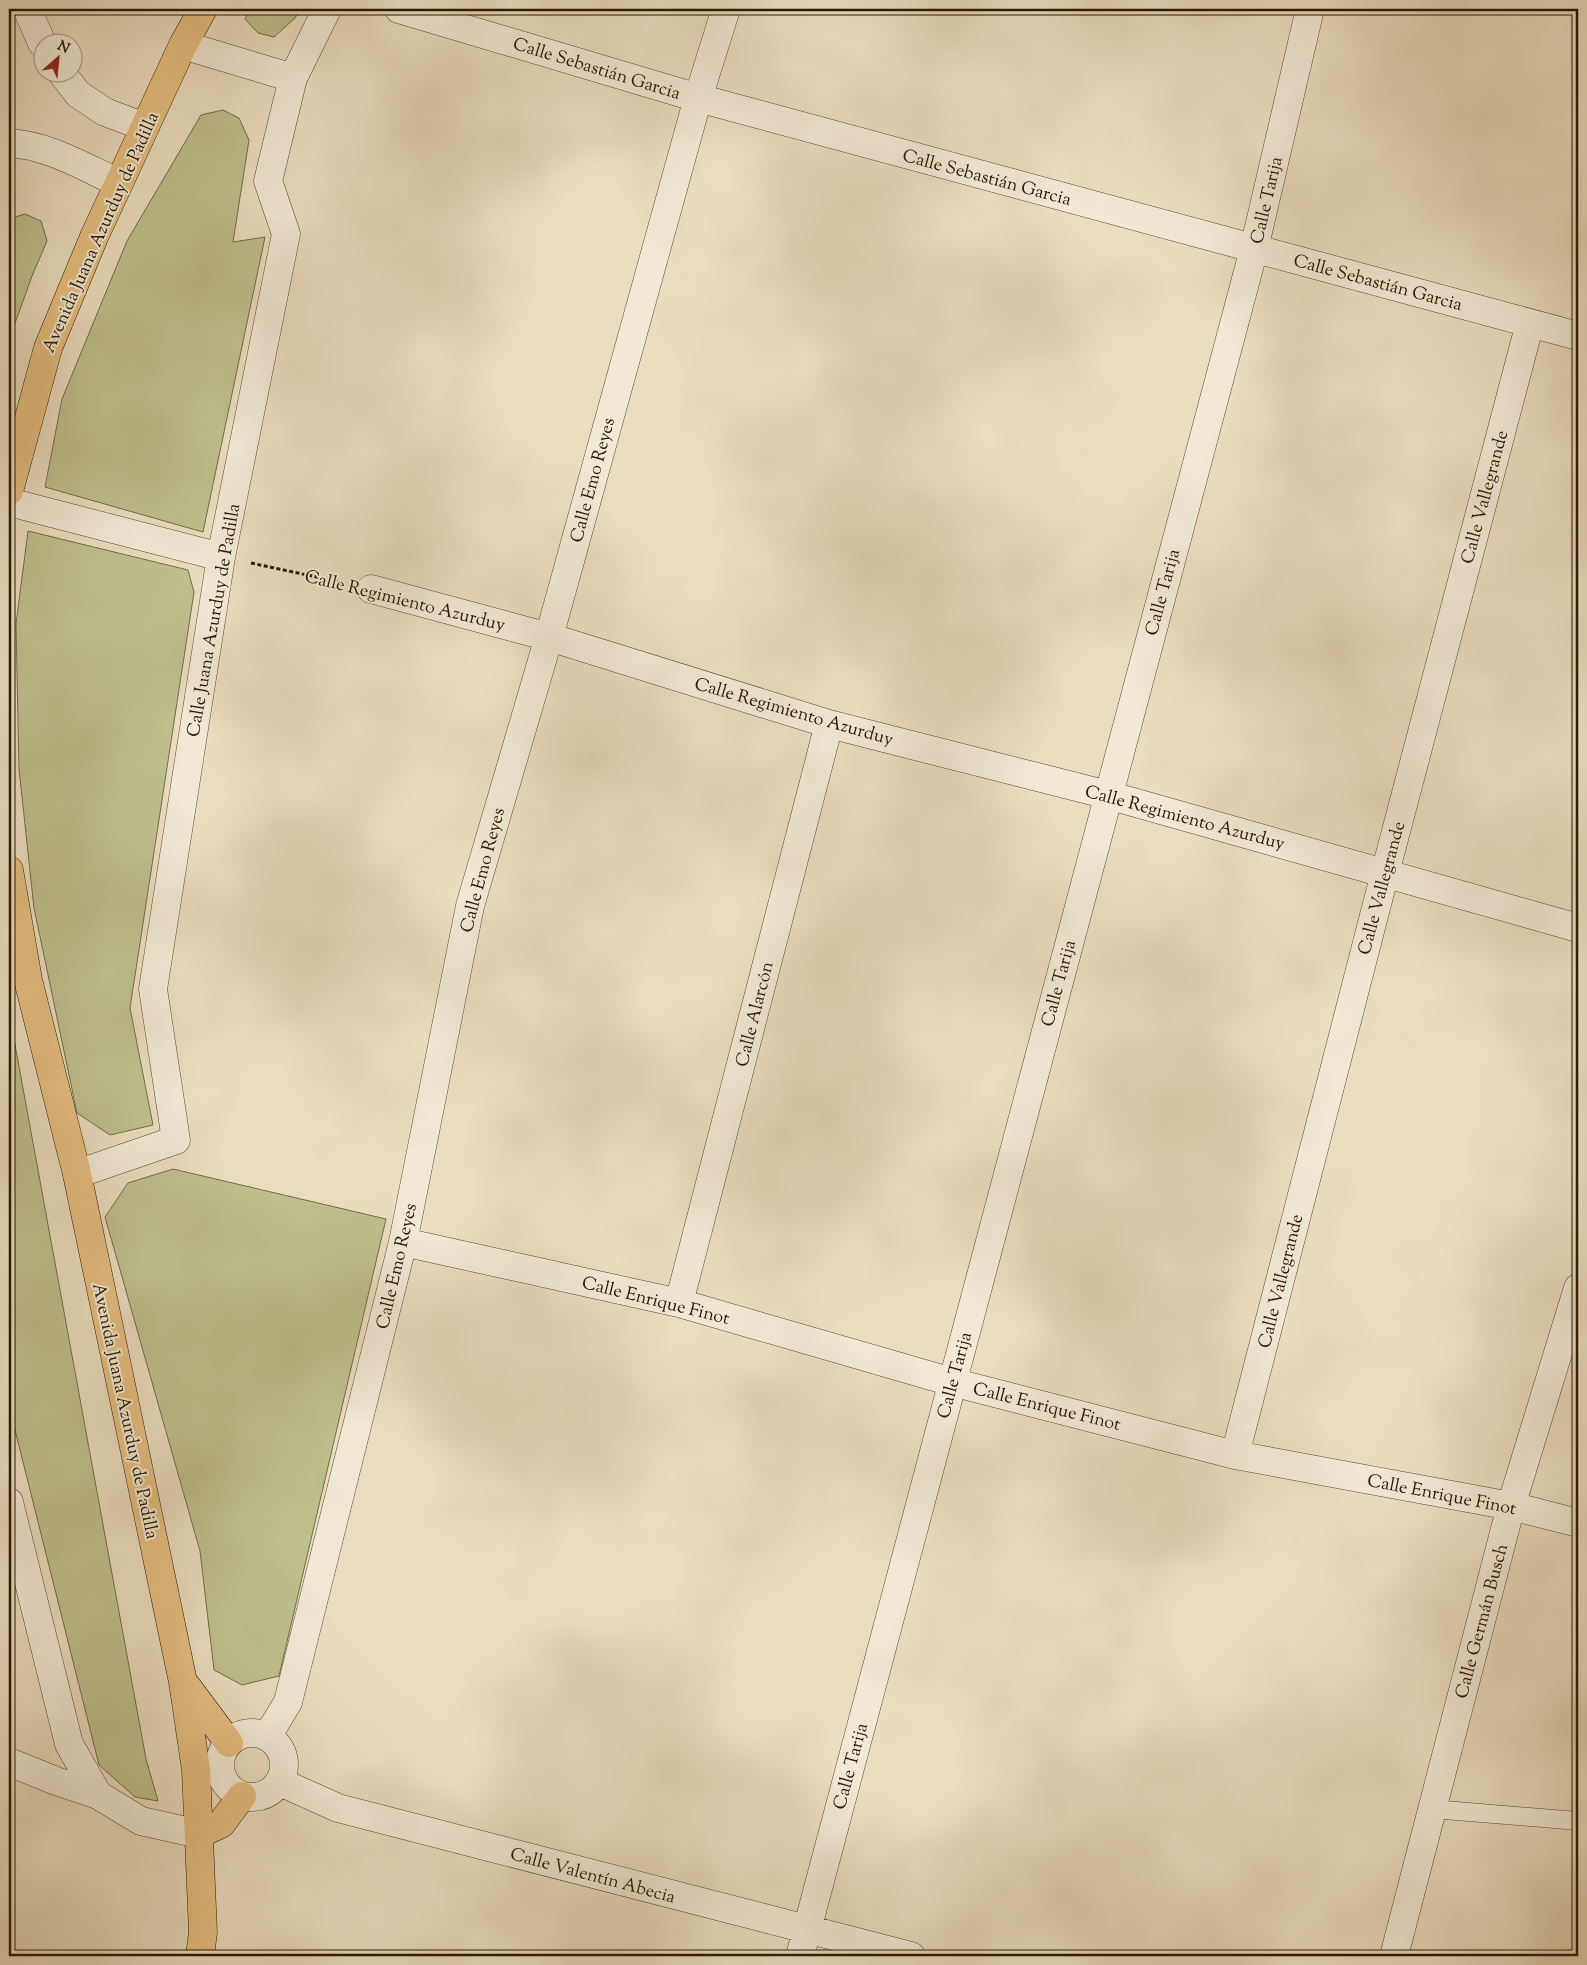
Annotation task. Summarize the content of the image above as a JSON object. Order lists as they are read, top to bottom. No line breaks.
{"streets":{"main road":["Avenida Juana Azurduy de Padilla"],"street":["Calle Sebastián Garcia","Calle Tarija","Calle Emo Reyes","Calle Vallegrande","Calle Regimiento Azurduy","Calle Juana Azurduy de Padilla","Calle Alarcón","Calle Enrique Finot","Calle Germán Busch","Calle Valentín Abecia"]},"crossings":[["Calle Sebastián Garcia","Calle Tarija"],["Calle Sebastián Garcia","Calle Emo Reyes"],["Calle Sebastián Garcia","Calle Vallegrande"],["Calle Tarija","Calle Regimiento Azurduy"],["Calle Tarija","Calle Enrique Finot"],["Calle Tarija","Calle Valentín Abecia"],["Avenida Juana Azurduy de Padilla","Calle Juana Azurduy de Padilla"],["Calle Emo Reyes","Calle Regimiento Azurduy"],["Calle Emo Reyes","Calle Enrique Finot"],["Calle Emo Reyes","Calle Valentín Abecia"],["Calle Vallegrande","Calle Regimiento Azurduy"],["Calle Vallegrande","Calle Enrique Finot"],["Calle Regimiento Azurduy","Calle Juana Azurduy de Padilla"],["Calle Regimiento Azurduy","Calle Alarcón"],["Calle Alarcón","Calle Enrique Finot"],["Calle Enrique Finot","Calle Germán Busch"]],"north":"top right"}
